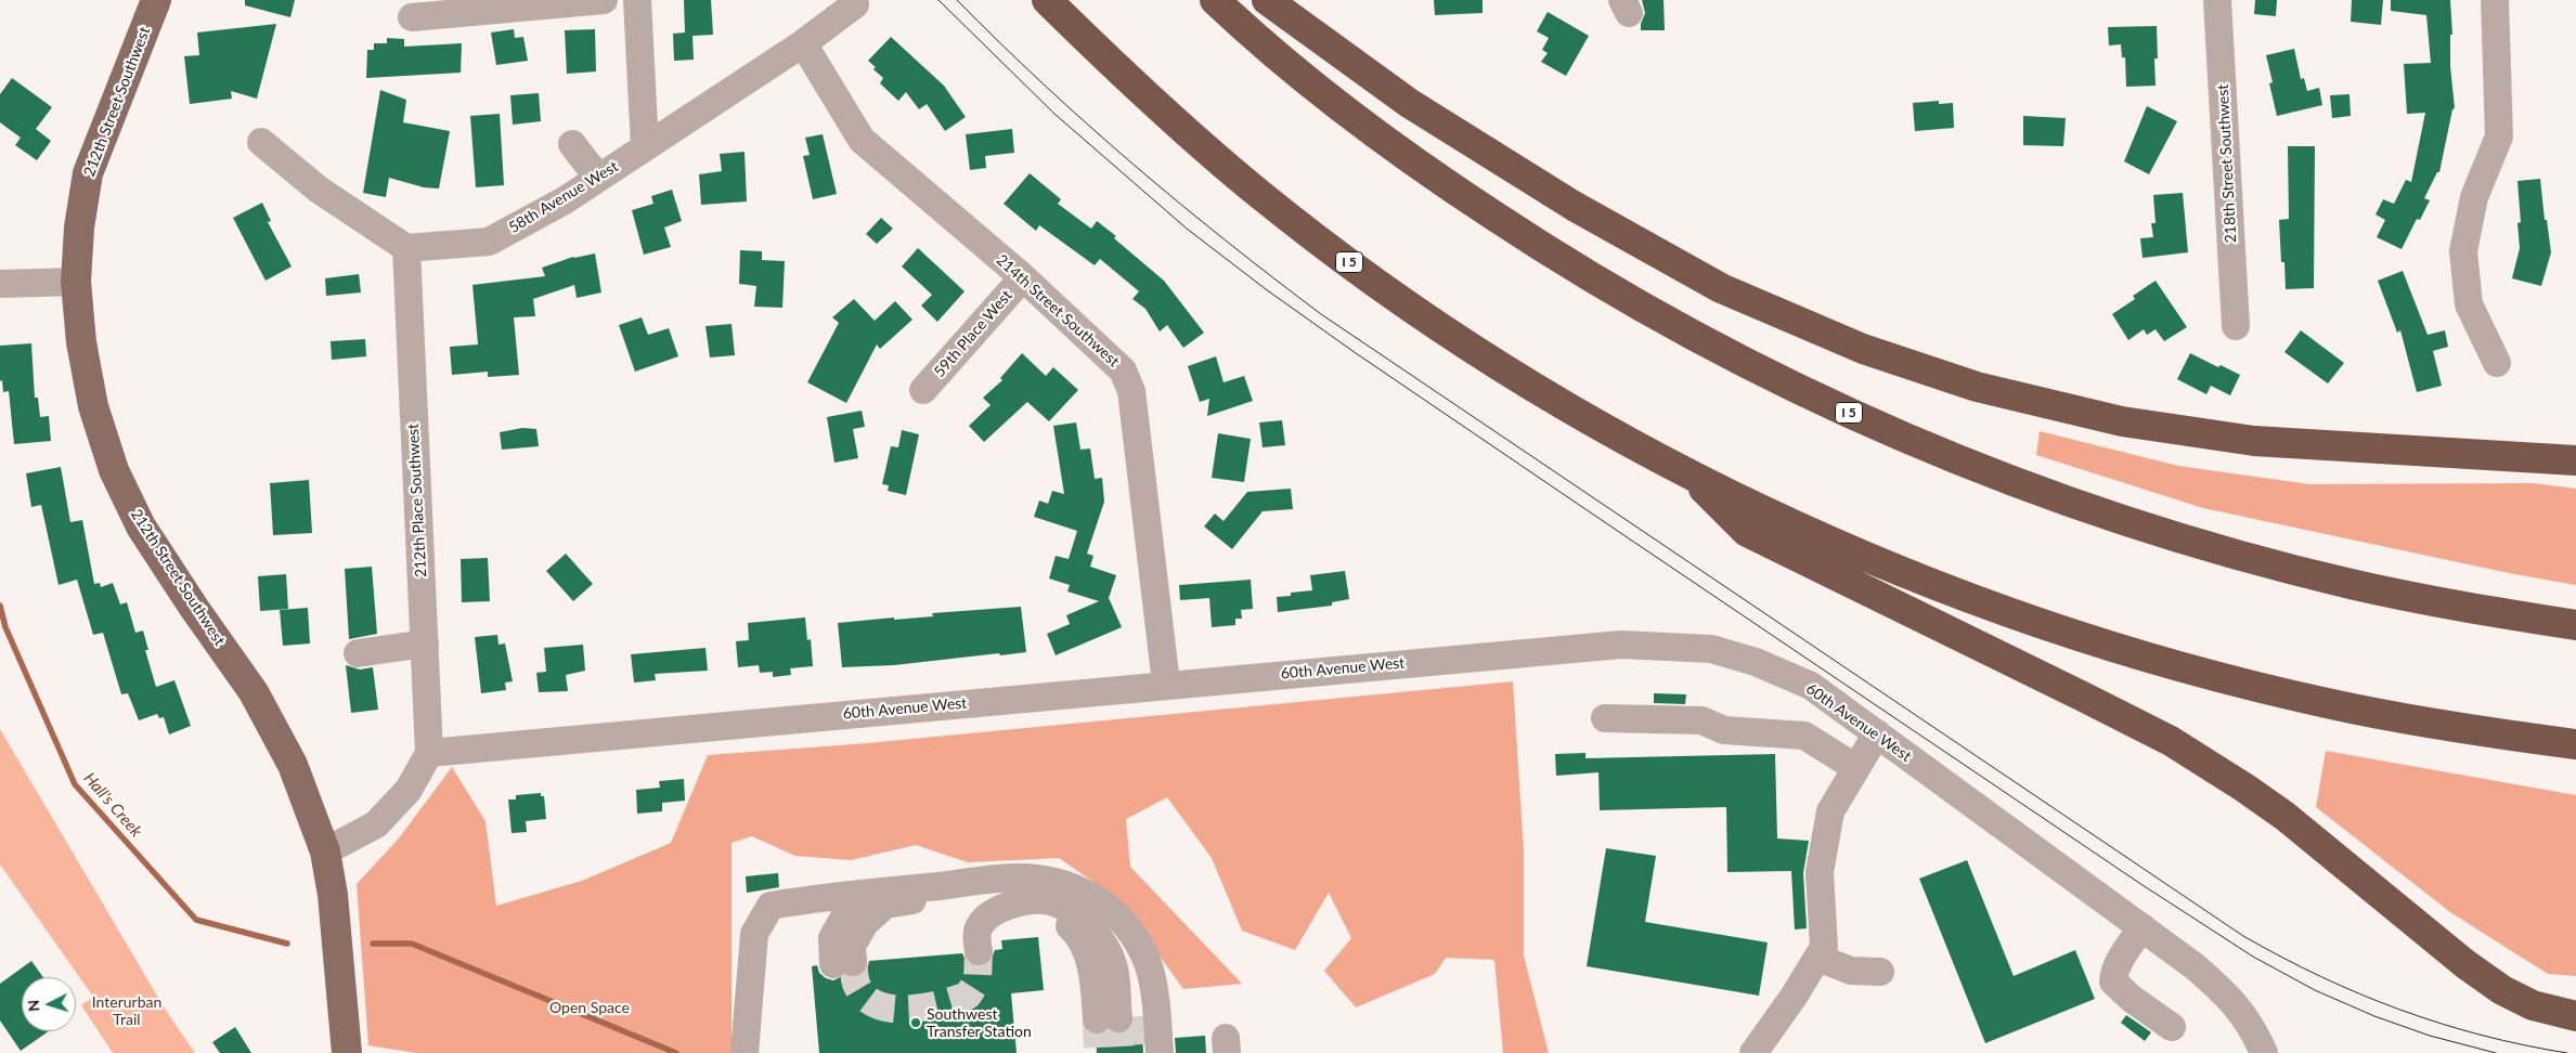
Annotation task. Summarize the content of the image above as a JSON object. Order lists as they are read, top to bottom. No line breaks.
{"streets":{"highway":["I 5"],"main road":["212th Street Southwest"],"street":["218th Street Southwest","58th Avenue West","214th Street Southwest","59th Place West","212th Place Southwest","60th Avenue West"]},"crossings":[["58th Avenue West","214th Street Southwest"],["58th Avenue West","212th Place Southwest"],["214th Street Southwest","59th Place West"],["214th Street Southwest","60th Avenue West"],["212th Place Southwest","60th Avenue West"]],"water":["Hall's Creek"],"parks":["Interurban Trail","Open Space"],"places":["Southwest Transfer Station"],"north":"left"}
